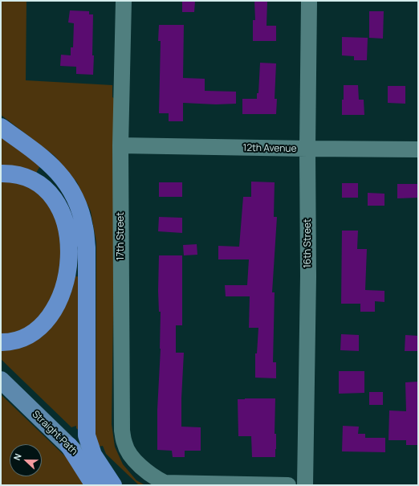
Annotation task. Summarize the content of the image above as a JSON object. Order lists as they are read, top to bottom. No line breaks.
{"streets":{"main road":["Straight Path"],"street":["12th Avenue","17th Street","16th Street"]},"crossings":[["12th Avenue","17th Street"],["12th Avenue","16th Street"]],"north":"left"}
